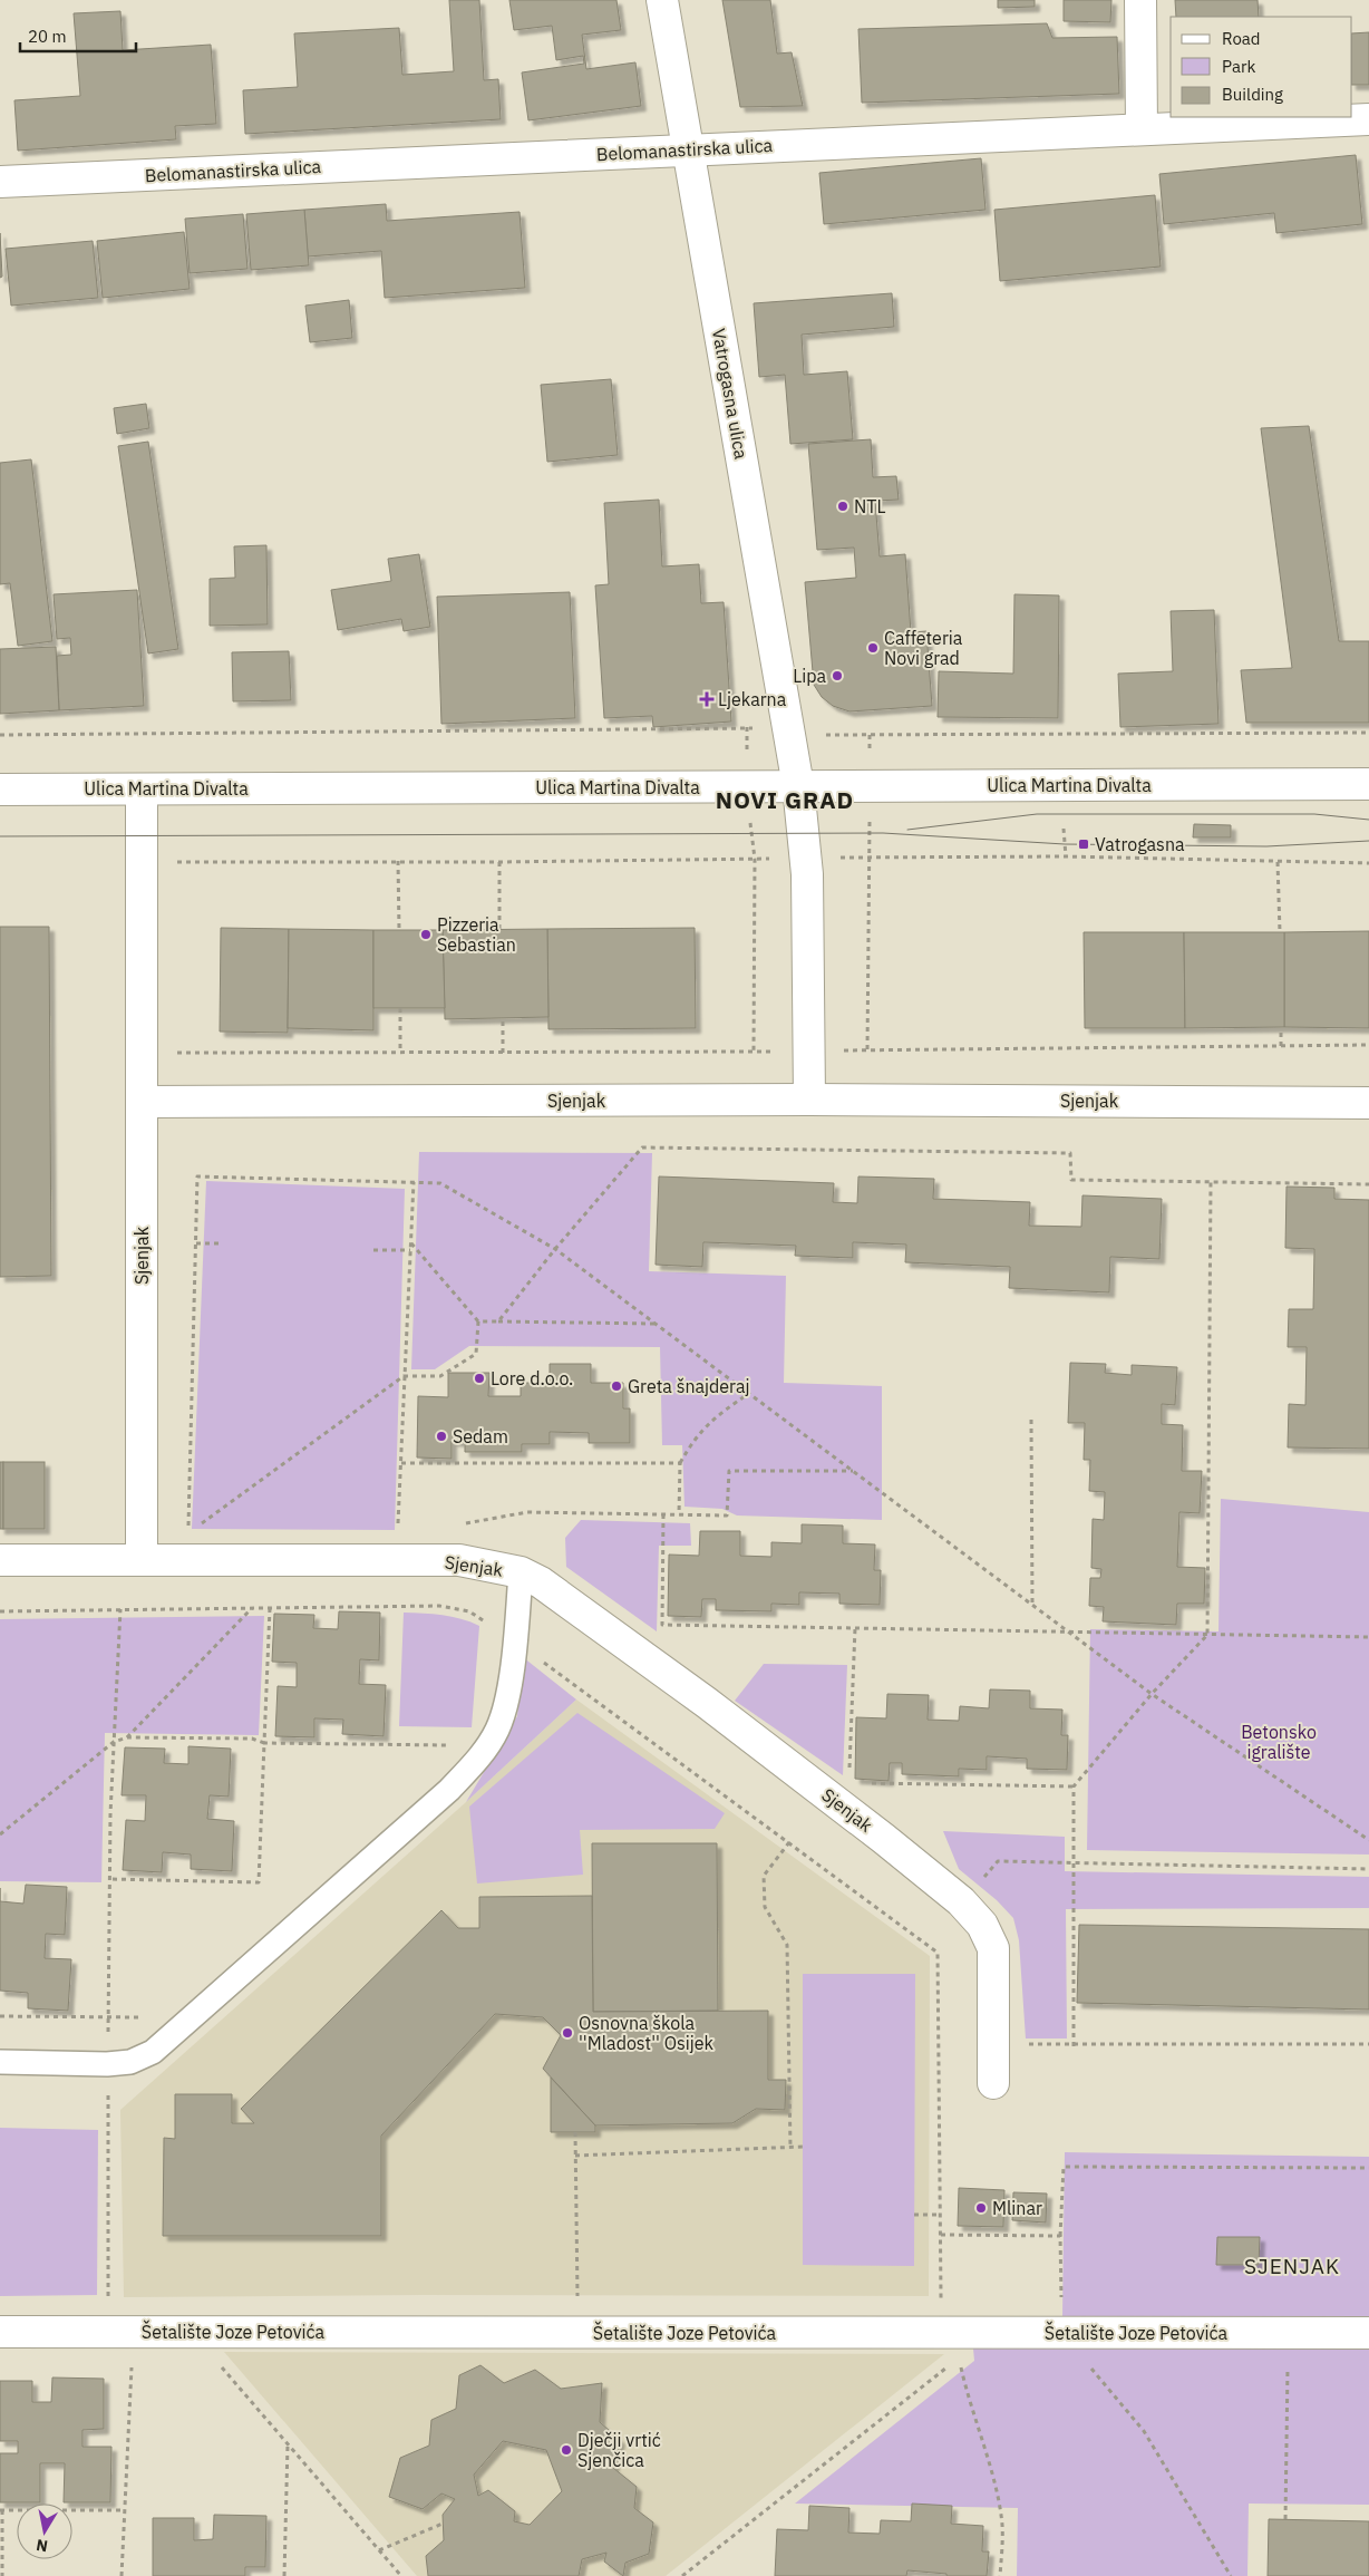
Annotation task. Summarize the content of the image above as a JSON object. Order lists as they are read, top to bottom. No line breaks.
{"streets":{"street":["Belomanastirska ulica","Vatrogasna ulica","Ulica Martina Divalta","Sjenjak","Šetalište Joze Petovića"]},"crossings":[["Belomanastirska ulica","Vatrogasna ulica"],["Vatrogasna ulica","Ulica Martina Divalta"],["Ulica Martina Divalta","Sjenjak"]],"districts":["NOVI GRAD","SJENJAK"],"parks":["Betonsko igralište"],"places":{"other":["NTL","Caffeteria Novi grad","Lipa","Pizzeria Sebastian","Lore d.o.o.","Greta šnajderaj","Sedam","Osnovna škola ''Mladost'' Osijek","Mlinar","Dječji vrtić Sjenčica"],"health":["Ljekarna"],"transit":["Vatrogasna"]},"legend":["Road","Park","Building"],"scale_bar":"20 m","north":"bottom"}
